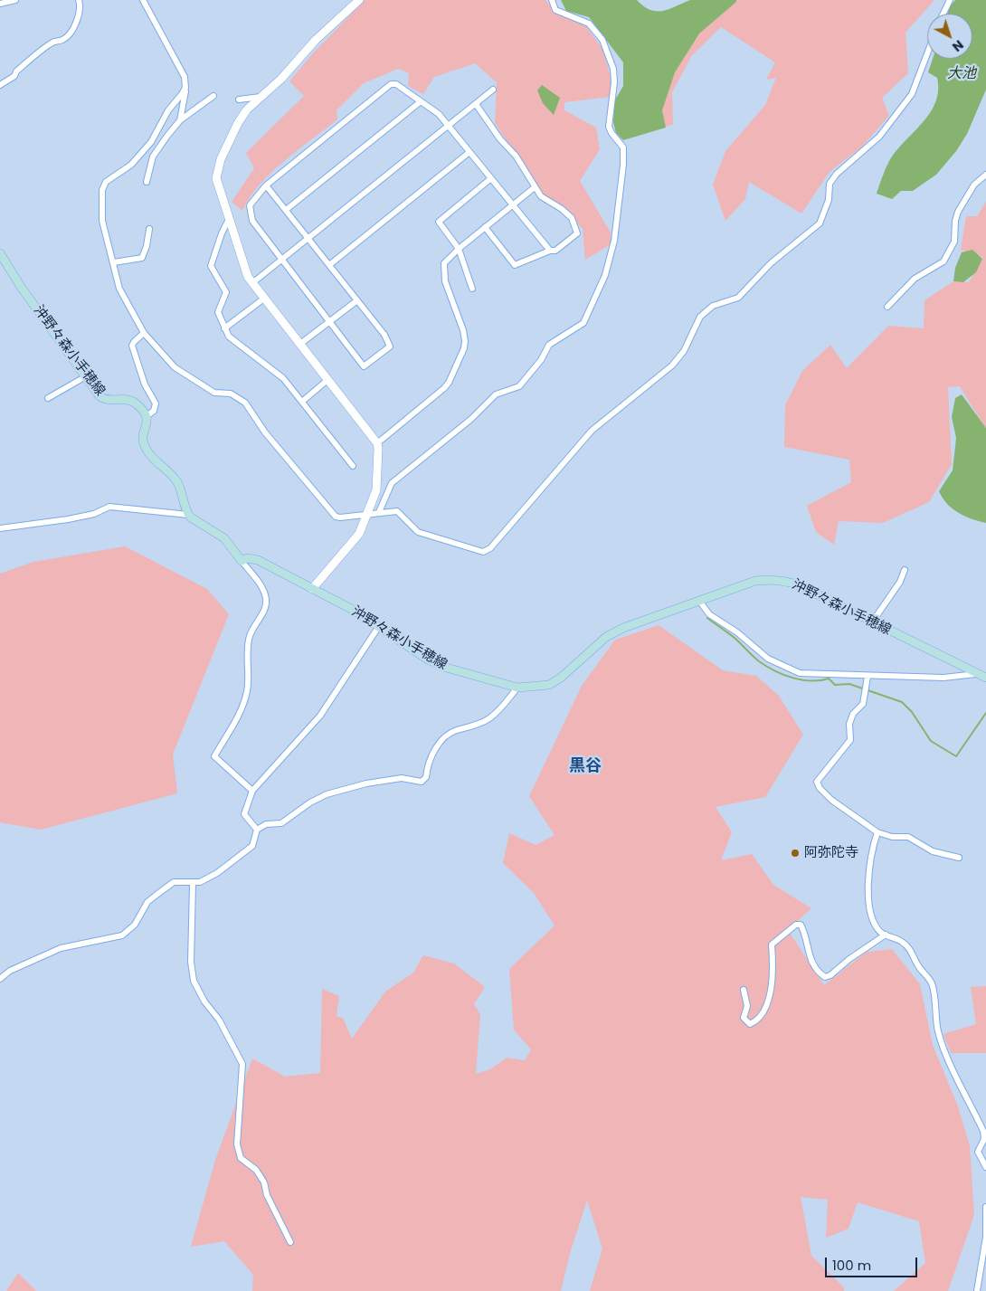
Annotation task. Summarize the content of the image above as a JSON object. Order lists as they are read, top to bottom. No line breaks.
{"streets":{"main road":["沖野々森小手穂線"]},"districts":["黒谷"],"water":["大池"],"places":["阿弥陀寺"],"scale_bar":"100 m","north":"bottom right"}
